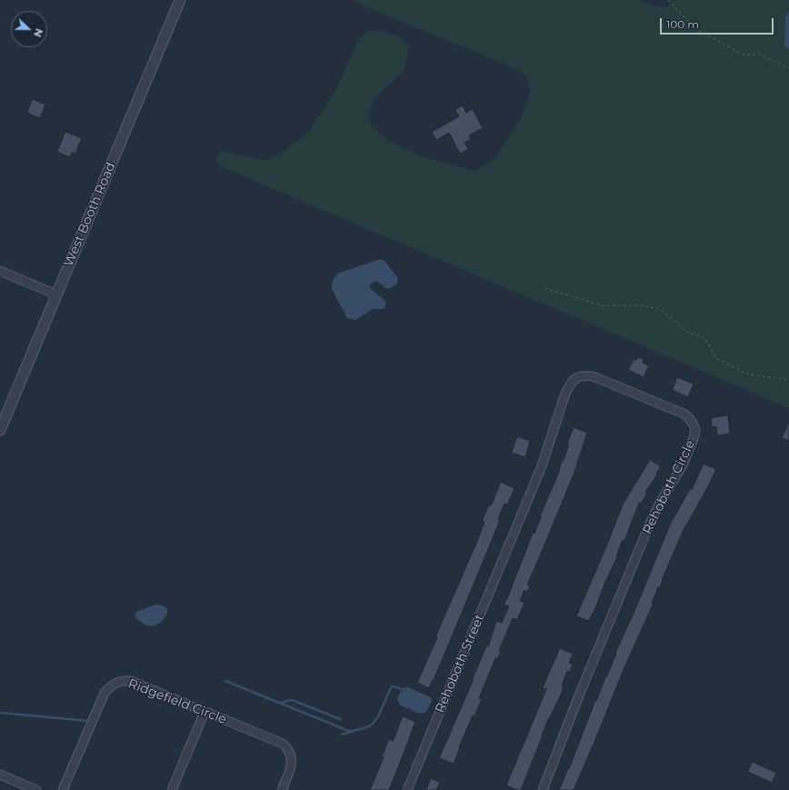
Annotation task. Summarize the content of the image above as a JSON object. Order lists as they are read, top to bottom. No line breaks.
{"streets":{"street":["West Booth Road","Rehoboth Circle","Rehoboth Street","Ridgefield Circle"]},"crossings":[["Rehoboth Circle","Rehoboth Street"]],"scale_bar":"100 m","north":"right"}
